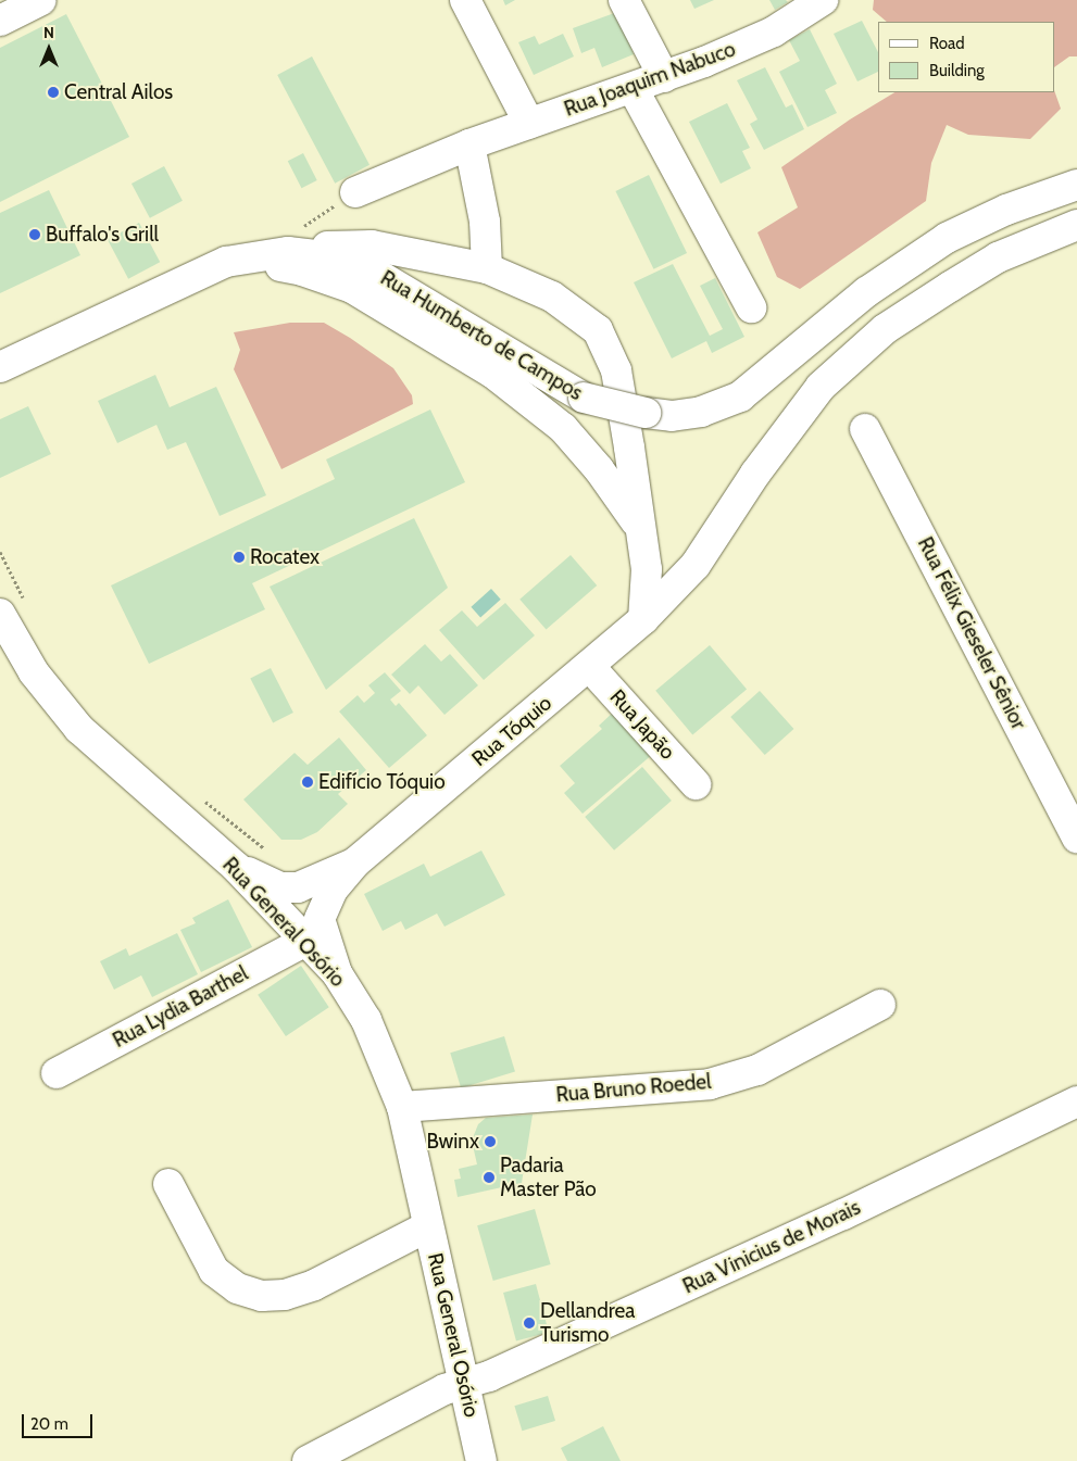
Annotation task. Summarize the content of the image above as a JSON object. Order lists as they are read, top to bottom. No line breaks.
{"streets":{"main road":["Rua Joaquim Nabuco","Rua Humberto de Campos","Rua Félix Gieseler Sênior","Rua Japão","Rua Tóquio","Rua General Osório","Rua Lydia Barthel","Rua Bruno Roedel","Rua Vinicius de Morais"]},"crossings":[["Rua Japão","Rua Tóquio"],["Rua Tóquio","Rua General Osório"],["Rua General Osório","Rua Lydia Barthel"],["Rua General Osório","Rua Bruno Roedel"],["Rua General Osório","Rua Vinicius de Morais"]],"places":["Central Ailos","Buffalo's Grill","Rocatex","Edifício Tóquio","Bwinx","Padaria Master Pão","Dellandrea Turismo"],"legend":["Road","Building"],"scale_bar":"20 m","north":"top"}
